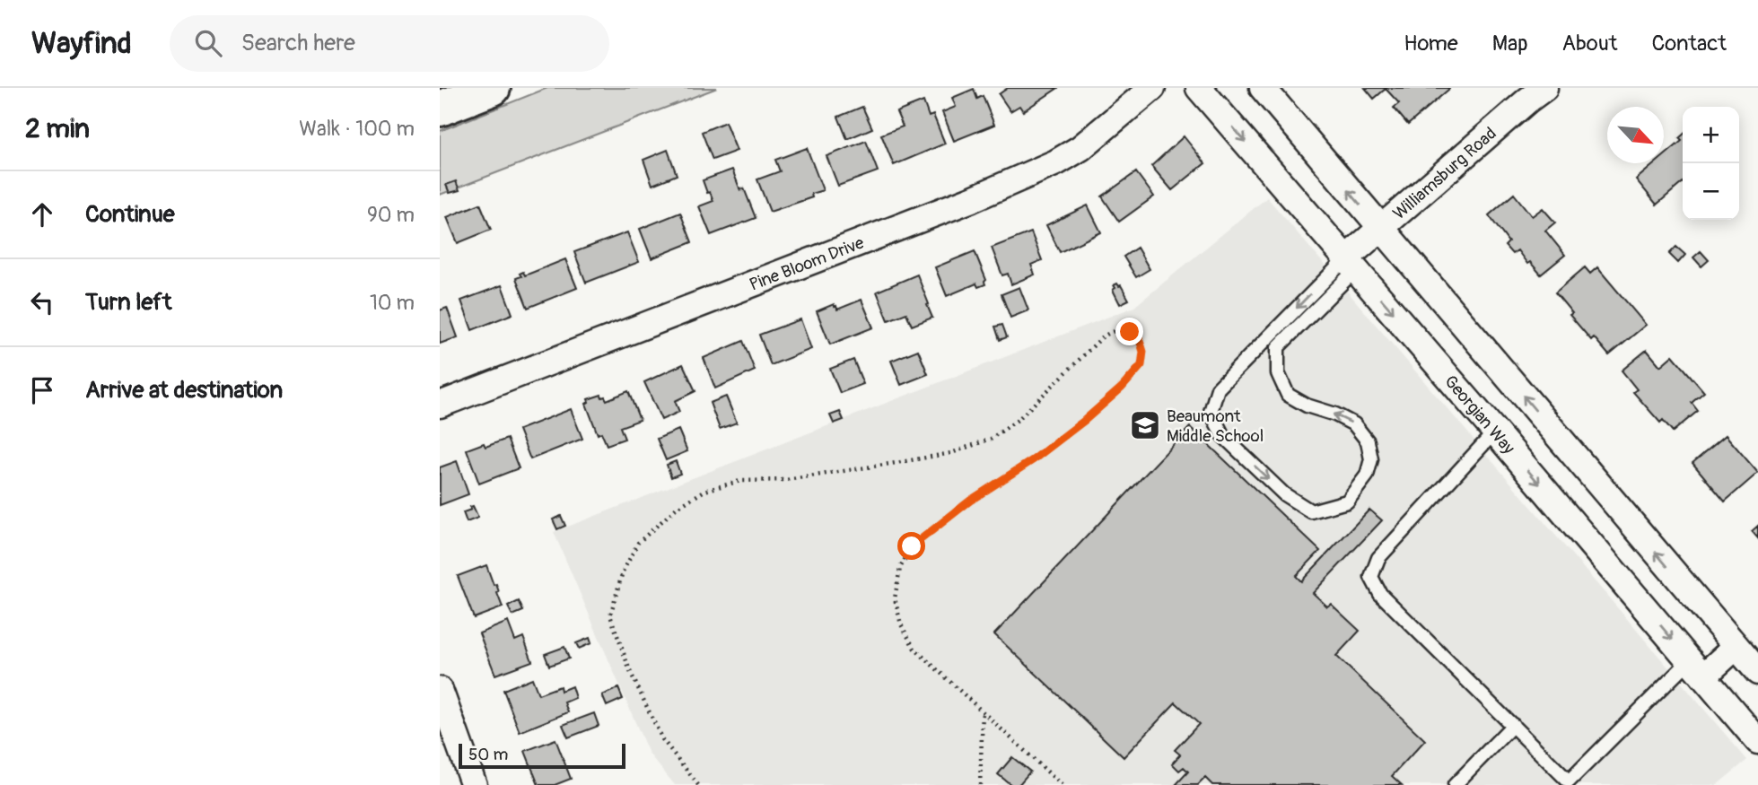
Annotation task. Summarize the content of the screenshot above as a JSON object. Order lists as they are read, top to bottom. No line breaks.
{"streets":{"street":["Williamsburg Road","Pine Bloom Drive","Georgian Way"]},"crossings":[["Williamsburg Road","Georgian Way"]],"places":{"school or university":["Beaumont Middle School"]},"scale_bar":"50 m","north":"bottom right","page":{"header":"Wayfind","search":"Search here","nav":["Home","Map","About","Contact"],"heading":["2 min","Walk · 100 m"],"map_buttons":["+","−"],"list":[["Continue","90 m"],["Turn left","10 m"],"Arrive at destination"],"scale":"50 m"}}
